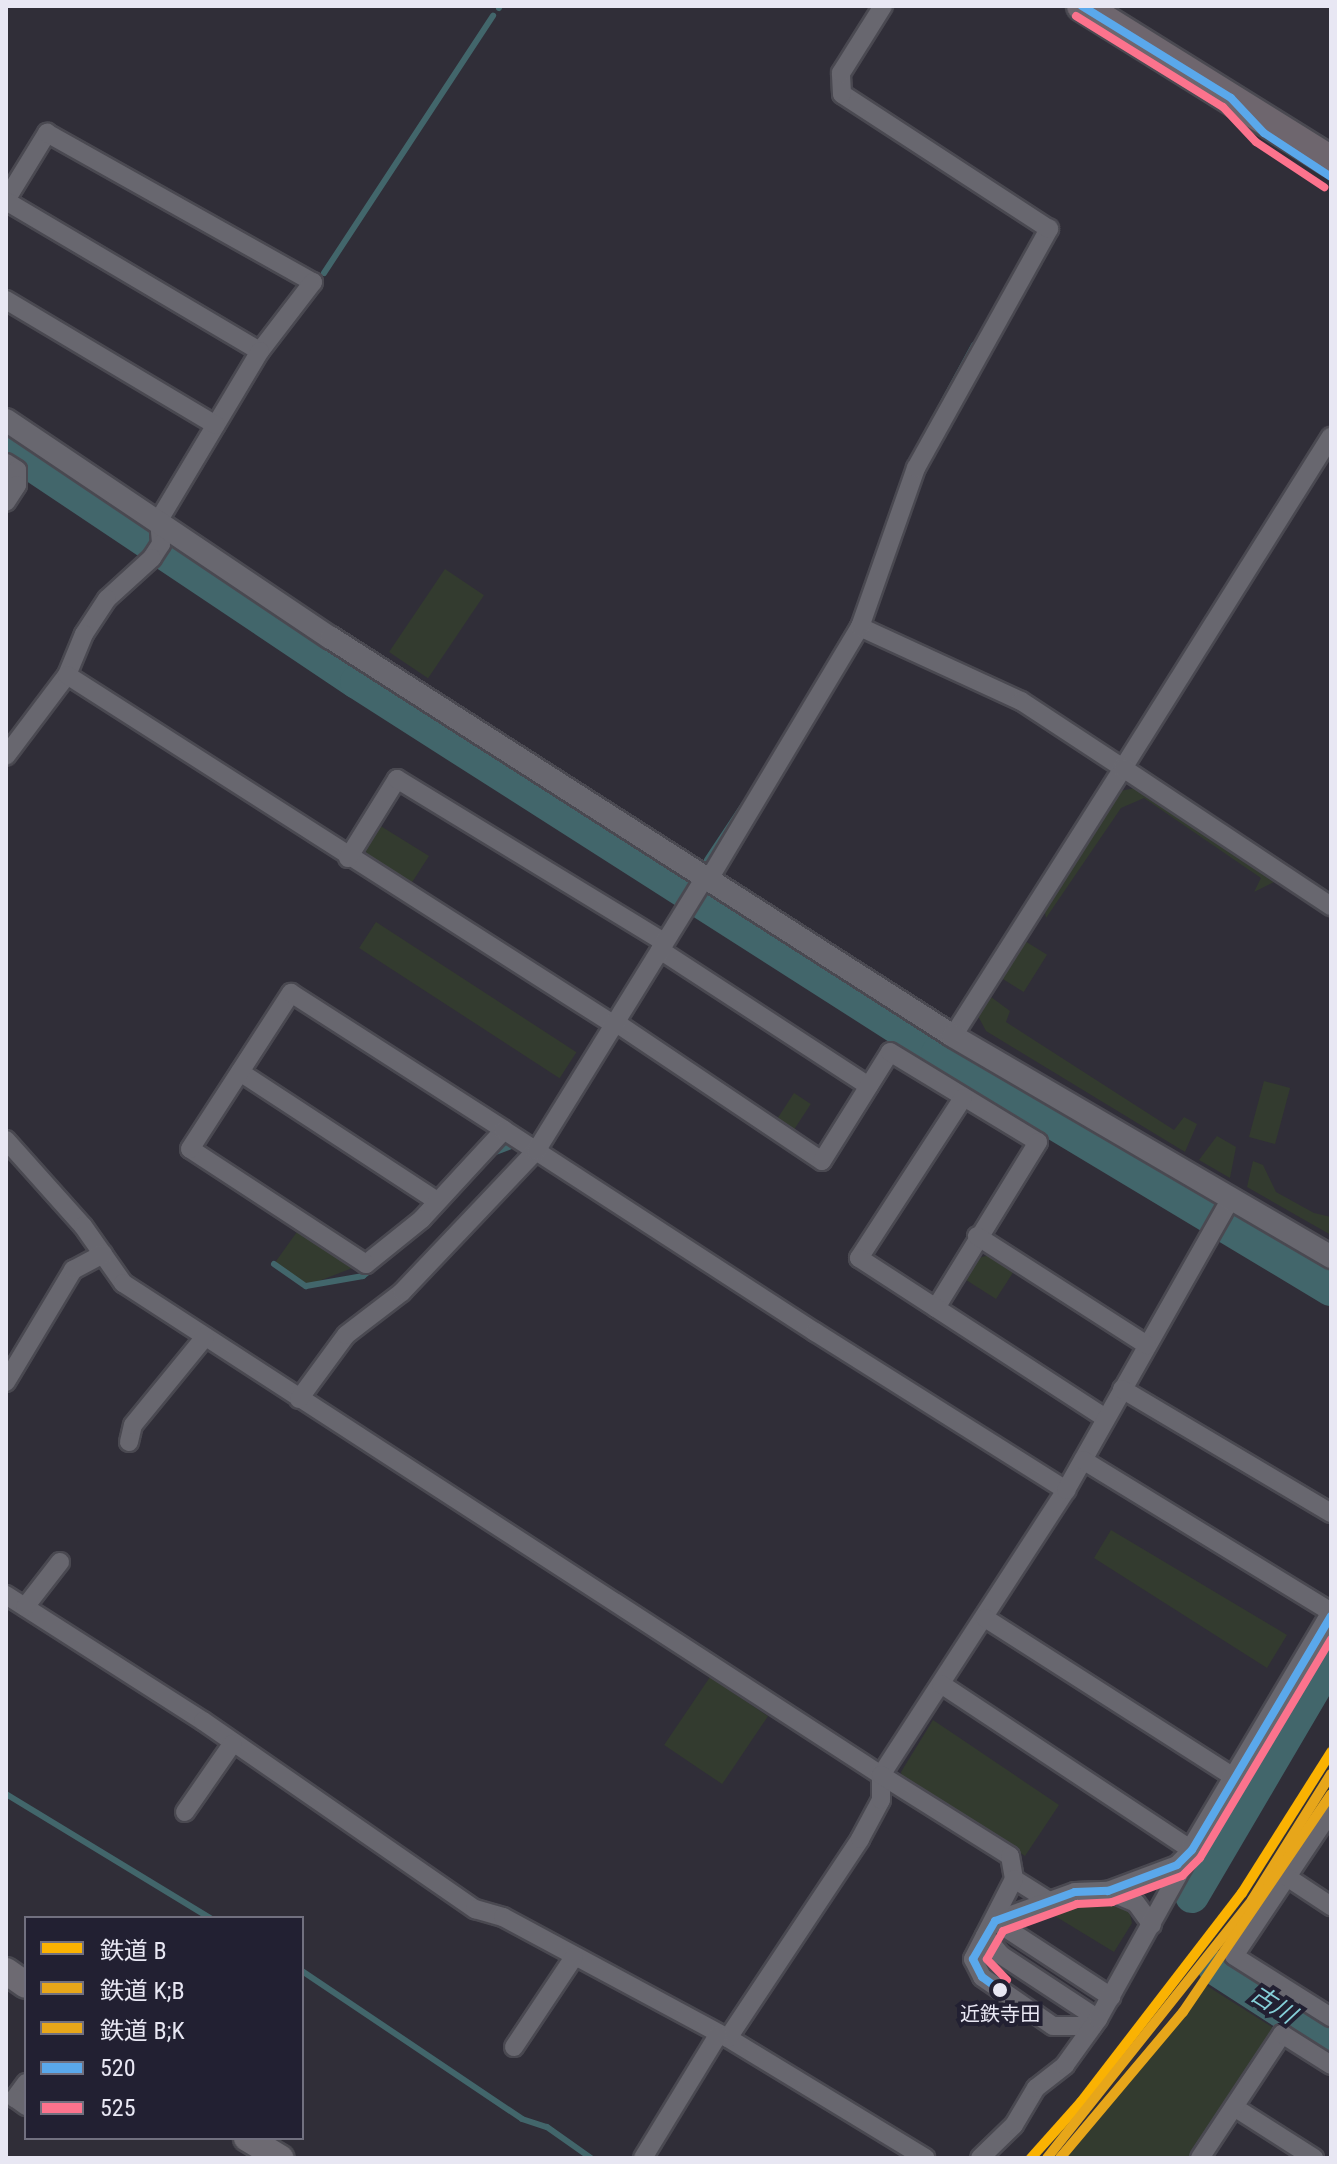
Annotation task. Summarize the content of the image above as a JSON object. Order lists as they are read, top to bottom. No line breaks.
{"water":["古川"],"places":["近鉄寺田"],"lines":["transit line 520","transit line 525","rail line B","rail line K;B","rail line B;K"],"legend":["鉄道 B","鉄道 K;B","鉄道 B;K","520","525"]}
